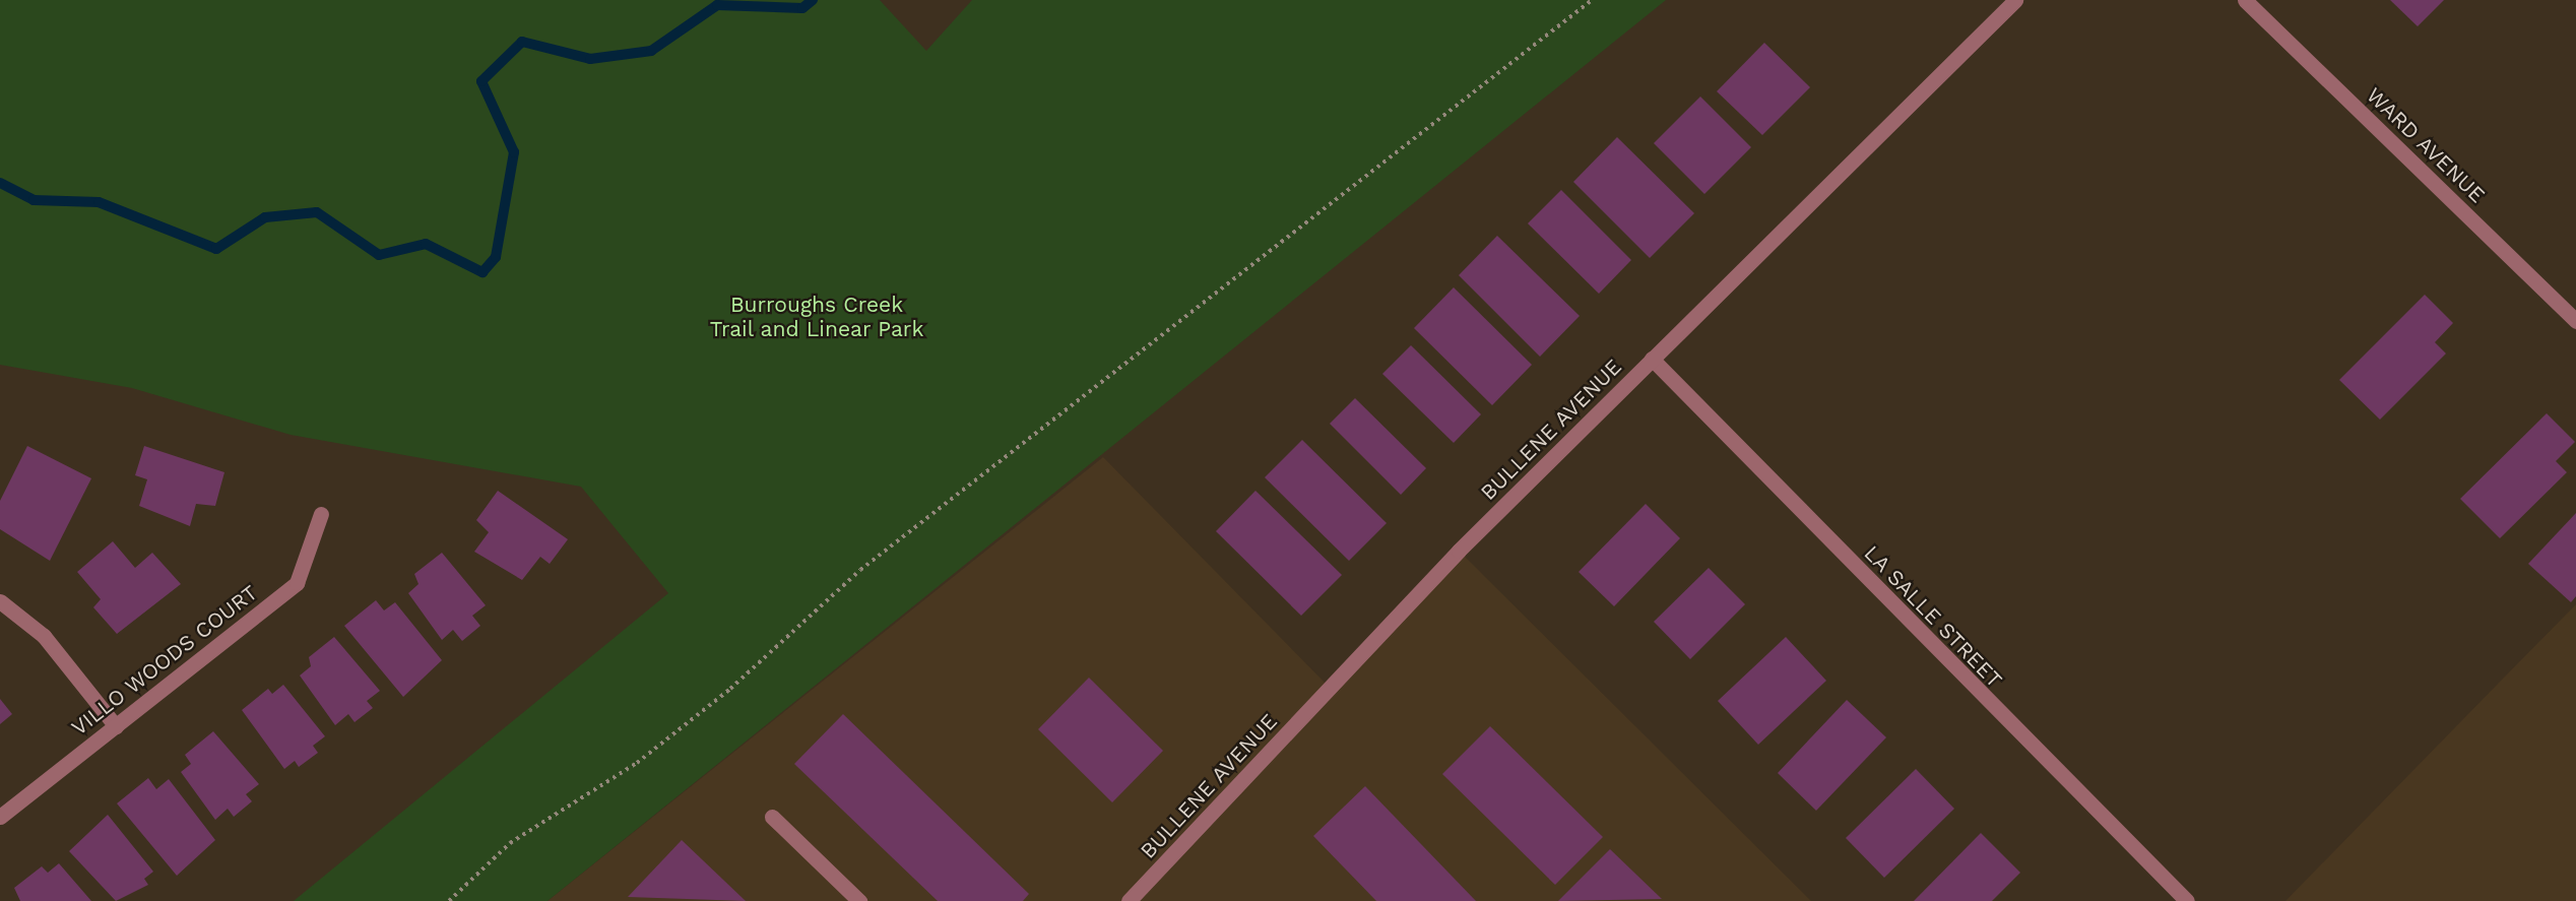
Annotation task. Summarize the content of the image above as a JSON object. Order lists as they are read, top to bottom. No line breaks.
{"streets":{"street":["WARD AVENUE","BULLENE AVENUE","LA SALLE STREET","VILLO WOODS COURT"]},"crossings":[["BULLENE AVENUE","LA SALLE STREET"]],"parks":["Burroughs Creek Trail and Linear Park"]}
